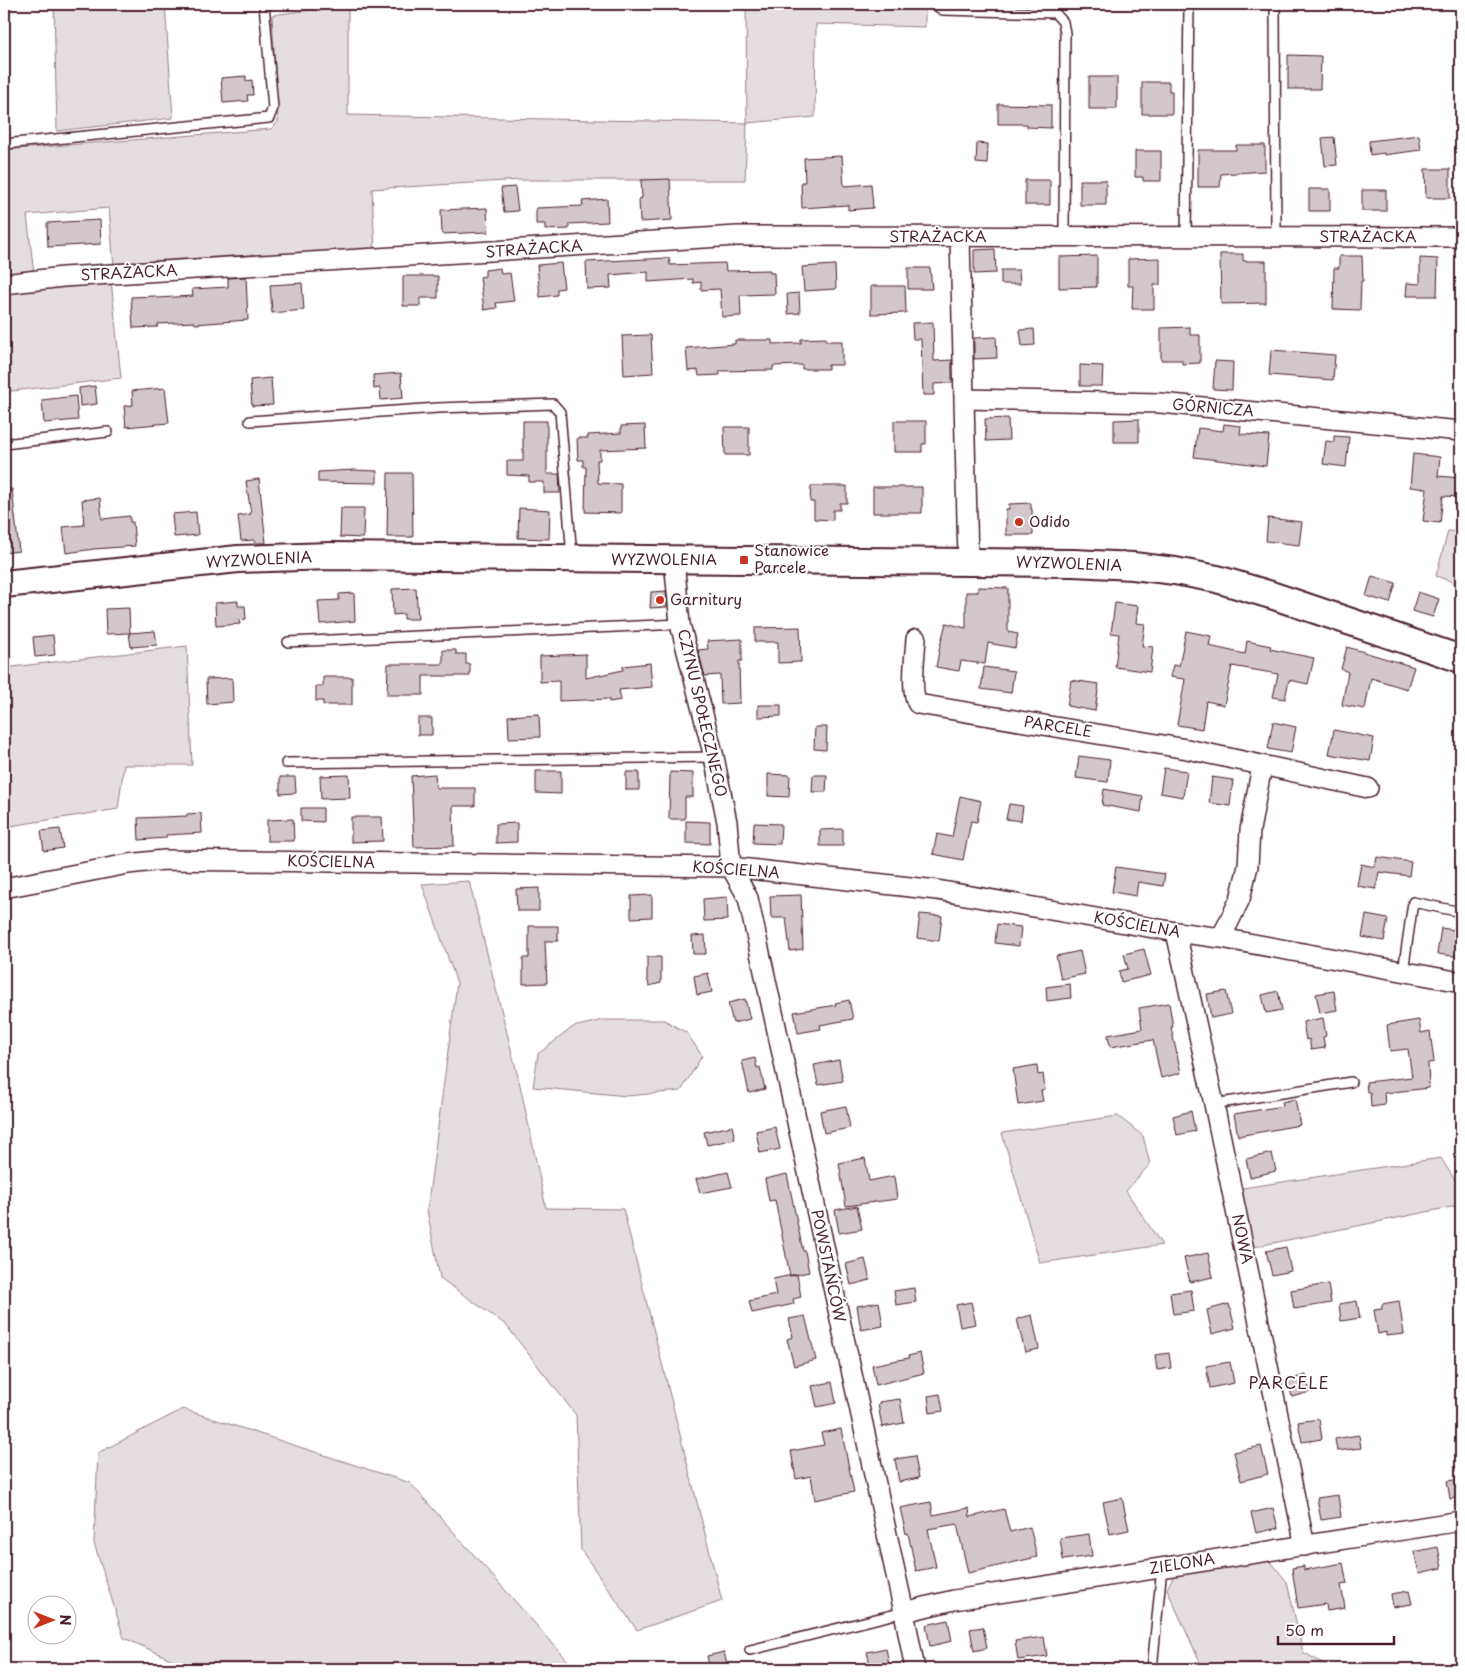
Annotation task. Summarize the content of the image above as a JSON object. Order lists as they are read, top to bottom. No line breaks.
{"streets":{"main road":["WYZWOLENIA"],"street":["STRAŻACKA","GÓRNICZA","CZYNU SPOŁECZNEGO","PARCELE","KOŚCIELNA","NOWA","POWSTAŃCÓW","ZIELONA"]},"crossings":[["WYZWOLENIA","CZYNU SPOŁECZNEGO"],["CZYNU SPOŁECZNEGO","KOŚCIELNA"],["CZYNU SPOŁECZNEGO","POWSTAŃCÓW"],["KOŚCIELNA","NOWA"],["KOŚCIELNA","POWSTAŃCÓW"],["NOWA","ZIELONA"],["POWSTAŃCÓW","ZIELONA"]],"districts":["PARCELE"],"places":{"other":["Odido","Garnitury"],"transit":["Stanowice Parcele"]},"scale_bar":"50 m","north":"right"}
